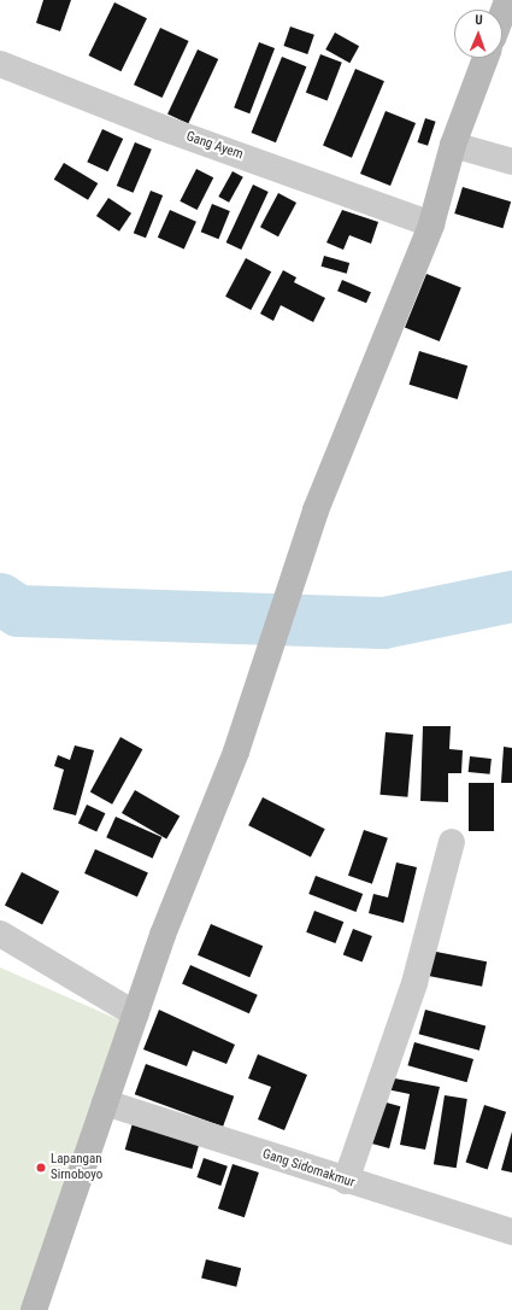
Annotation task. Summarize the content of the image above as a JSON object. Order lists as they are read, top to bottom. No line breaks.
{"streets":{"street":["Gang Ayem","Gang Sidomakmur"]},"places":["Lapangan Sirnoboyo"],"north":"top"}
